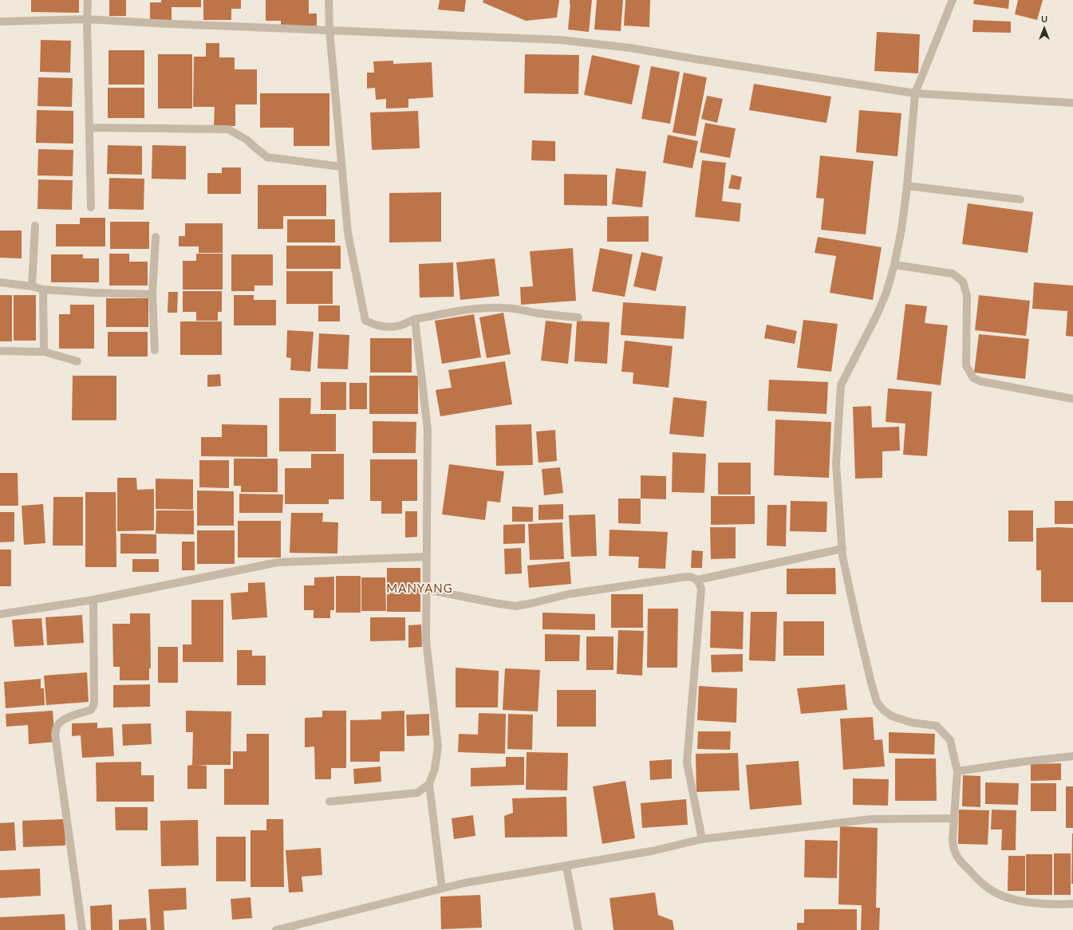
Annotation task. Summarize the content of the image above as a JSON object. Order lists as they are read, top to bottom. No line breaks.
{"districts":["MANYANG"],"north":"top"}
